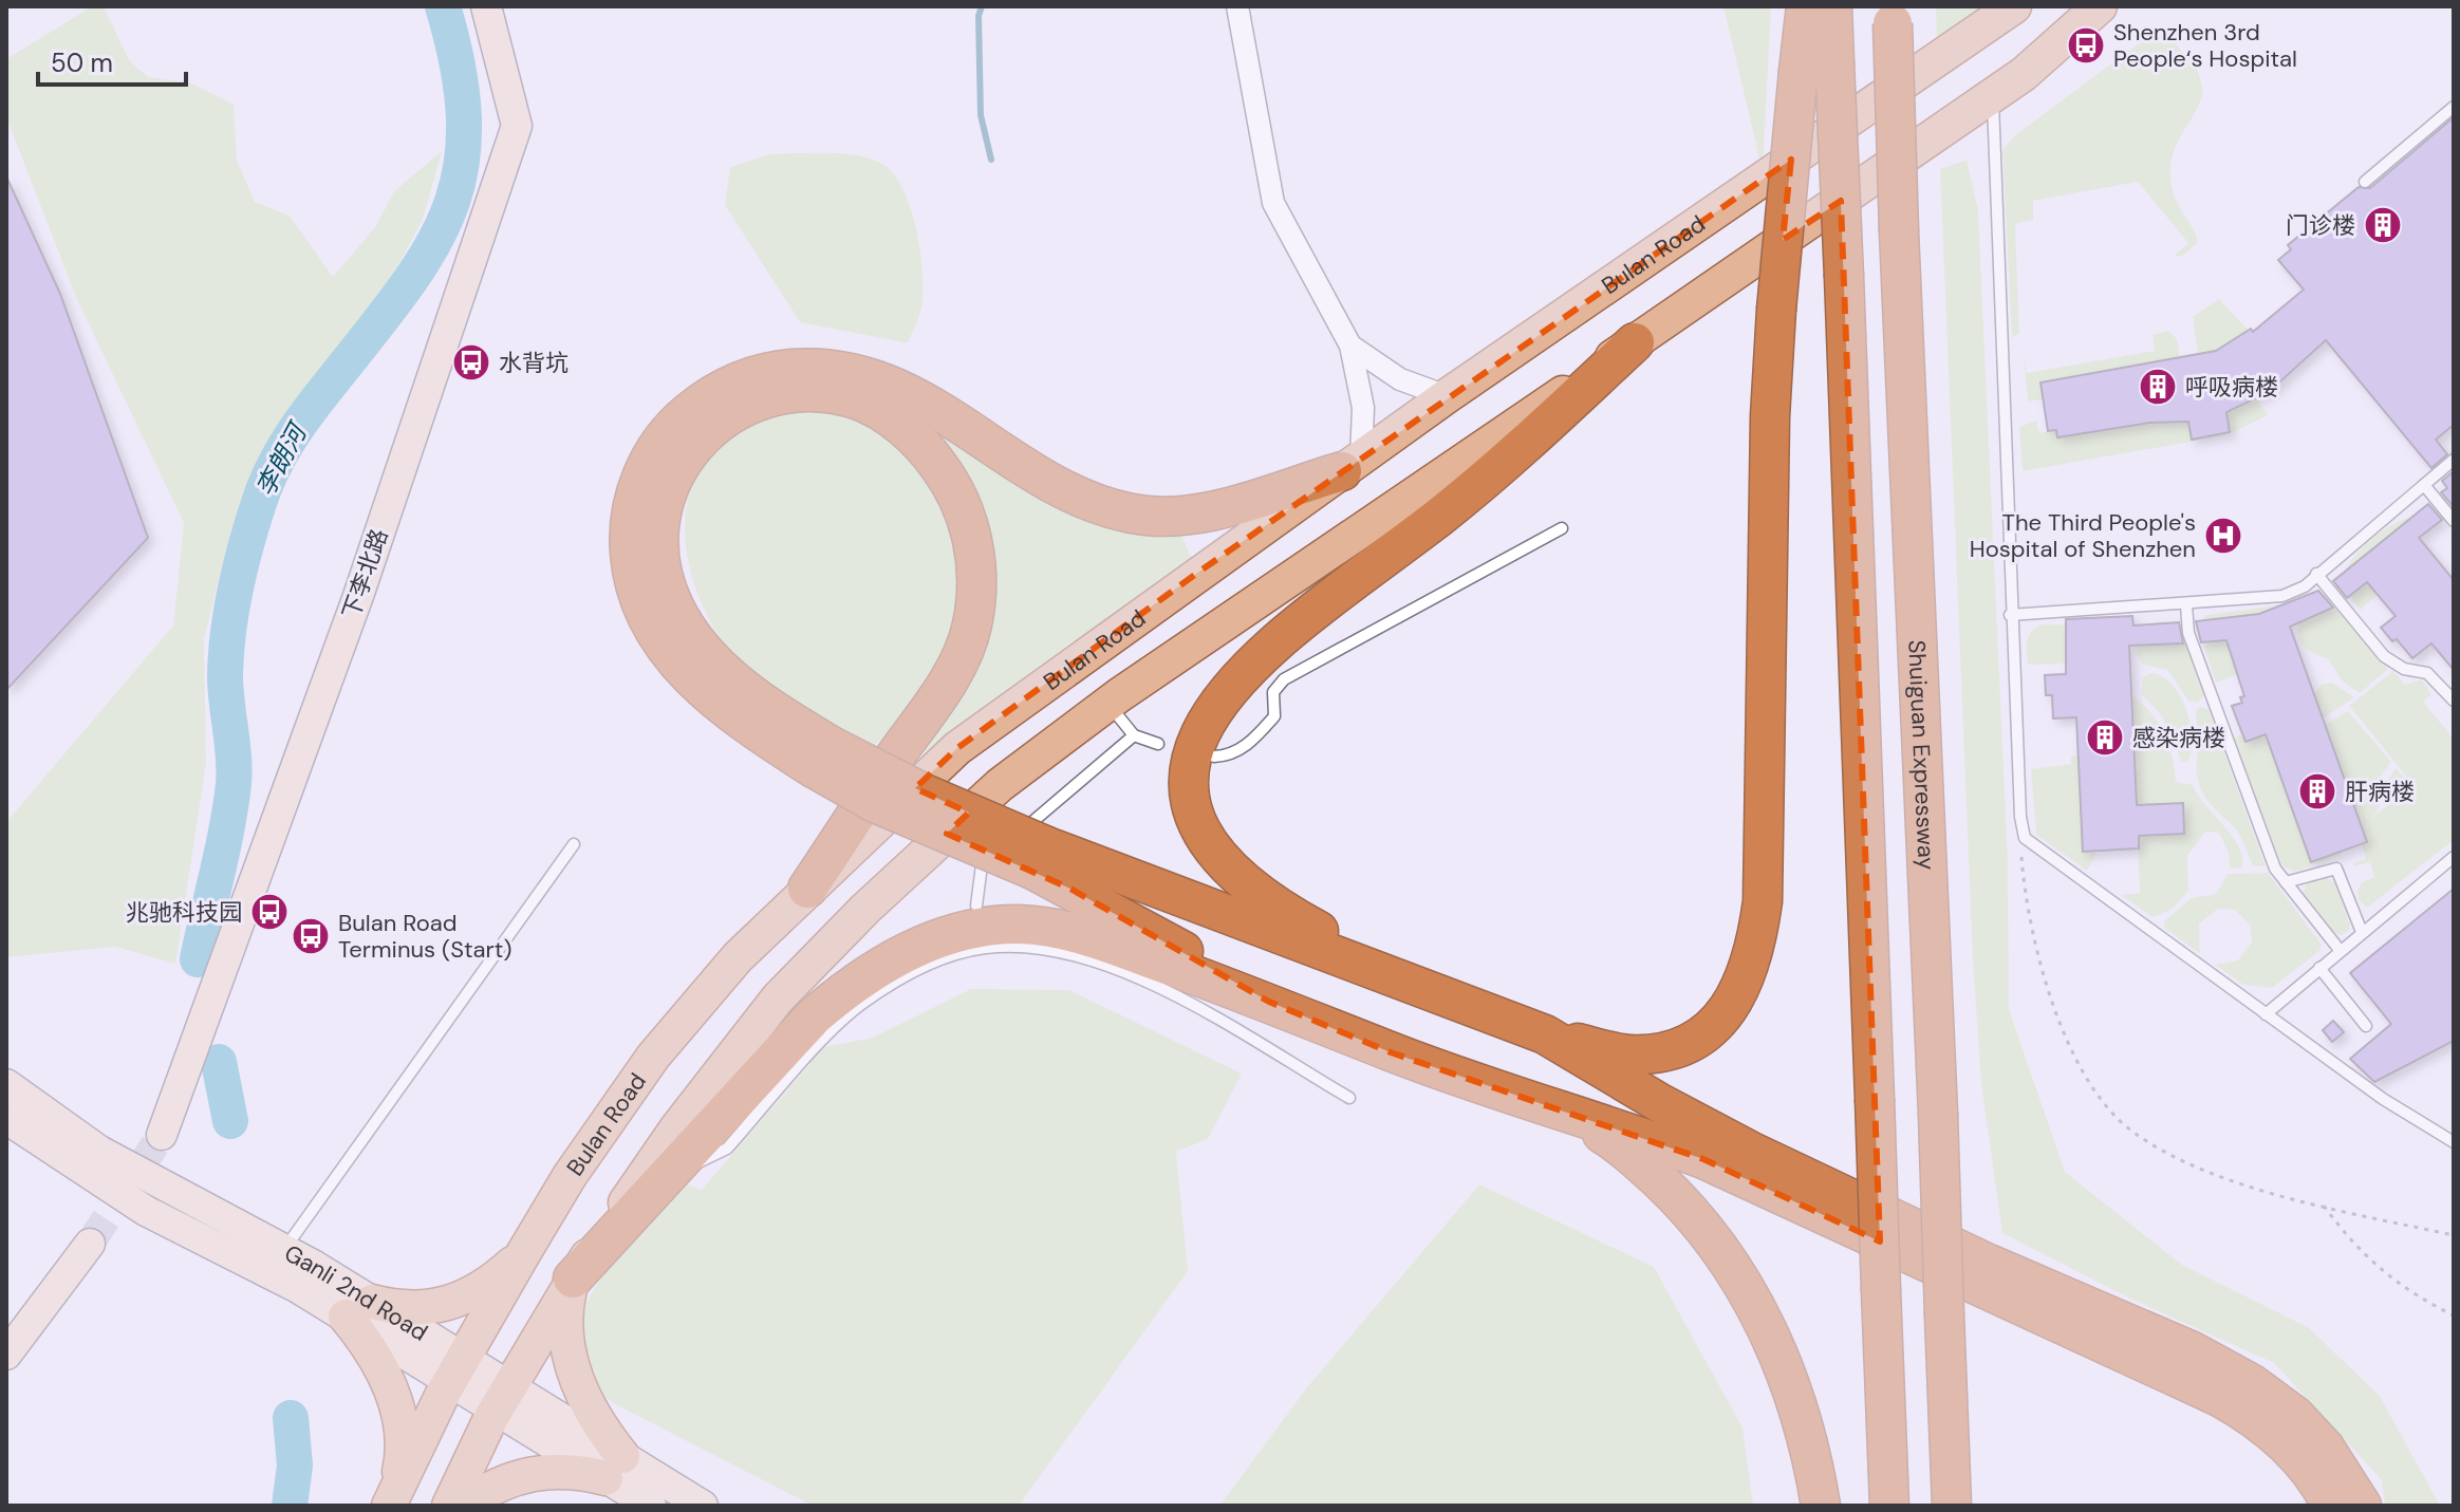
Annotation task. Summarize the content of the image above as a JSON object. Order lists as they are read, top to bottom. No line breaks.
{"streets":{"highway":["Shuiguan Expressway"],"main road":["Bulan Road"],"street":["下李北路","Ganli 2nd Road"]},"crossings":[["Bulan Road","Ganli 2nd Road"]],"water":["李朗河"],"places":{"bus stop":["Shenzhen 3rd People‘s Hospital","水背坑","兆驰科技园","Bulan Road Terminus (Start)"],"building":["门诊楼","呼吸病楼","感染病楼","肝病楼"],"hospital":["The Third People's Hospital of Shenzhen"]},"scale_bar":"50 m"}
